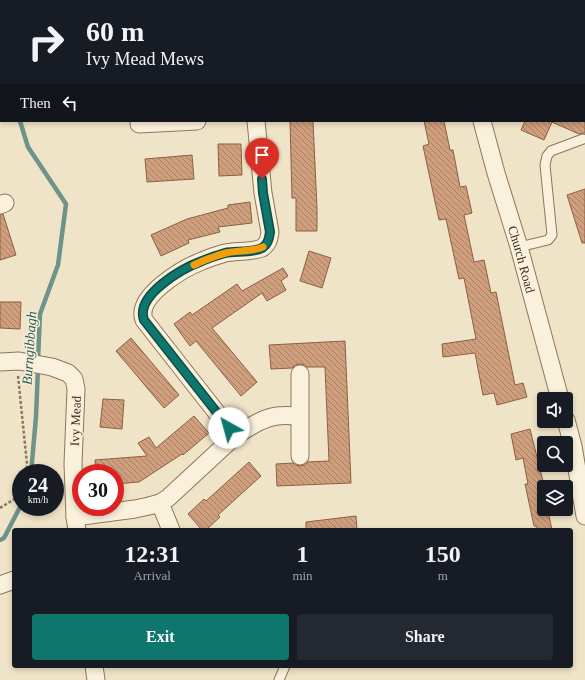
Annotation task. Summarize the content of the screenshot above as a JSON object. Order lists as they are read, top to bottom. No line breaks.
{"streets":{"street":["Church Road","Ivy Mead"]},"water":["Burngibbagh"],"page":{"turn":["60 m","Ivy Mead Mews"],"then":"Then","speed":"24 km/h","limit":"30","eta":["12:31","Arrival","1","min","150","m"],"buttons":["Exit","Share"]}}
